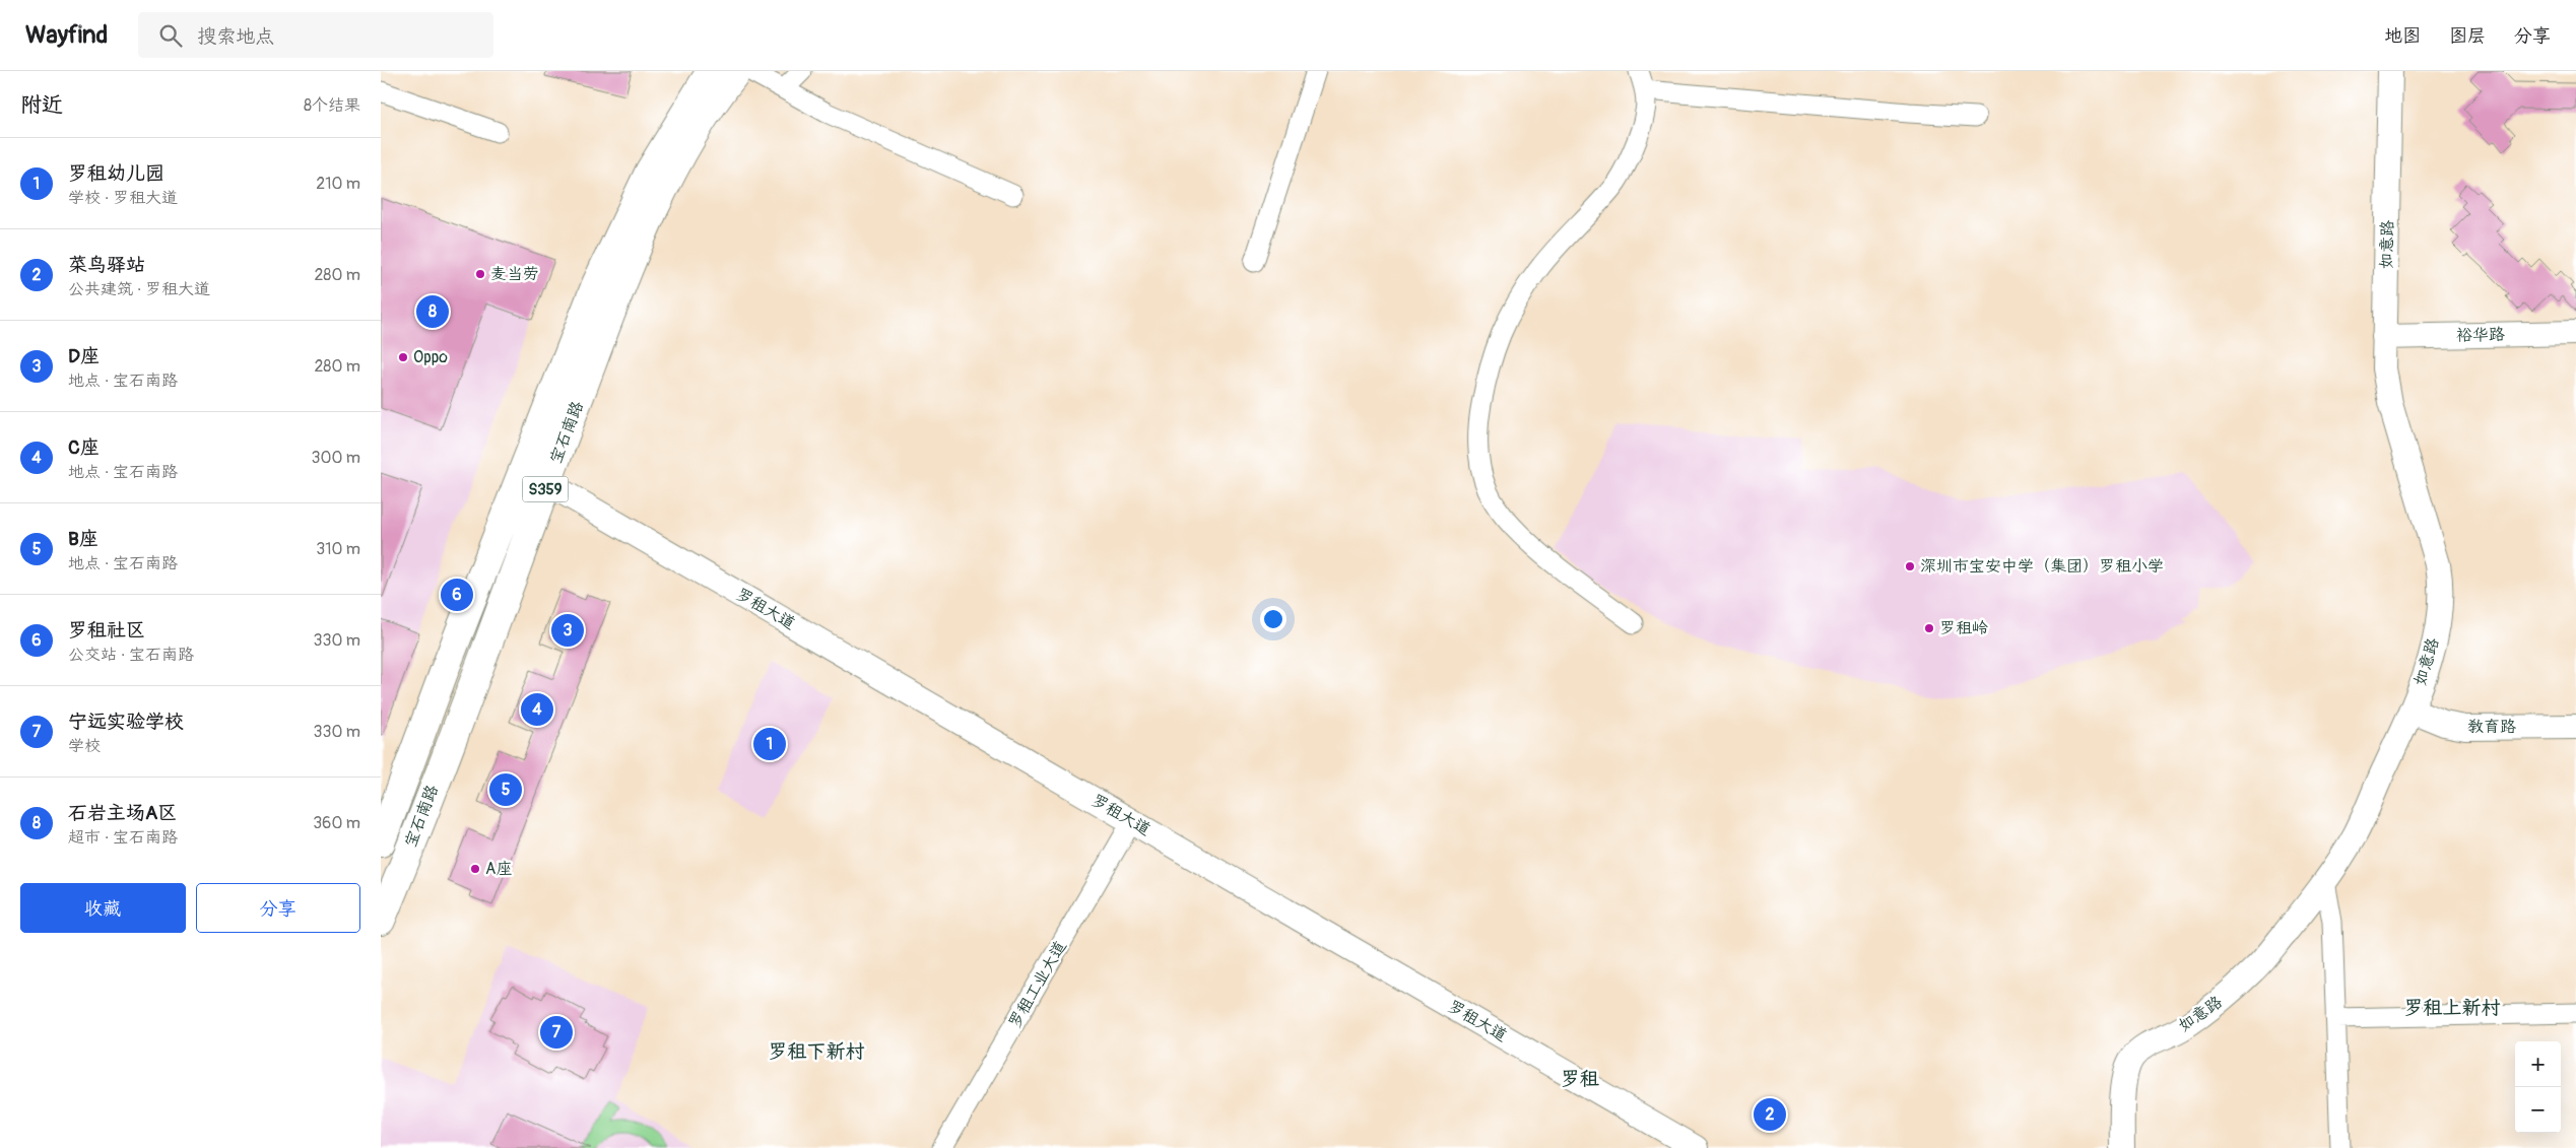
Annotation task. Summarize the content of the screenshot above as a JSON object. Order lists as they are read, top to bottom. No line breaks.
{"streets":{"main road":["宝石南路","S359"],"street":["如意路","裕华路","罗租大道","教育路","罗租工业大道"]},"crossings":[["如意路","裕华路"],["如意路","教育路"],["宝石南路","罗租大道"],["罗租大道","罗租工业大道"]],"districts":["罗租上新村","罗租下新村","罗租"],"places":["麦当劳","Oppo","深圳市宝安中学（集团）罗租小学","罗租岭","A座"],"page":{"header":"Wayfind","search":"搜索地点","nav":["地图","图层","分享"],"heading":["附近","8个结果"],"list":[{"mark":"1","name":"罗租幼儿园","note":"学校 · 罗租大道","value":"210 m"},{"mark":"2","name":"菜鸟驿站","note":"公共建筑 · 罗租大道","value":"280 m"},{"mark":"3","name":"D座","note":"地点 · 宝石南路","value":"280 m"},{"mark":"4","name":"C座","note":"地点 · 宝石南路","value":"300 m"},{"mark":"5","name":"B座","note":"地点 · 宝石南路","value":"310 m"},{"mark":"6","name":"罗租社区","note":"公交站 · 宝石南路","value":"330 m"},{"mark":"7","name":"宁远实验学校","note":"学校","value":"330 m"},{"mark":"8","name":"石岩主场A区","note":"超市 · 宝石南路","value":"360 m"}],"pins":["8","6","3","4","1","5","7","2"],"buttons":["收藏","分享"],"map_buttons":["+","−"]}}
